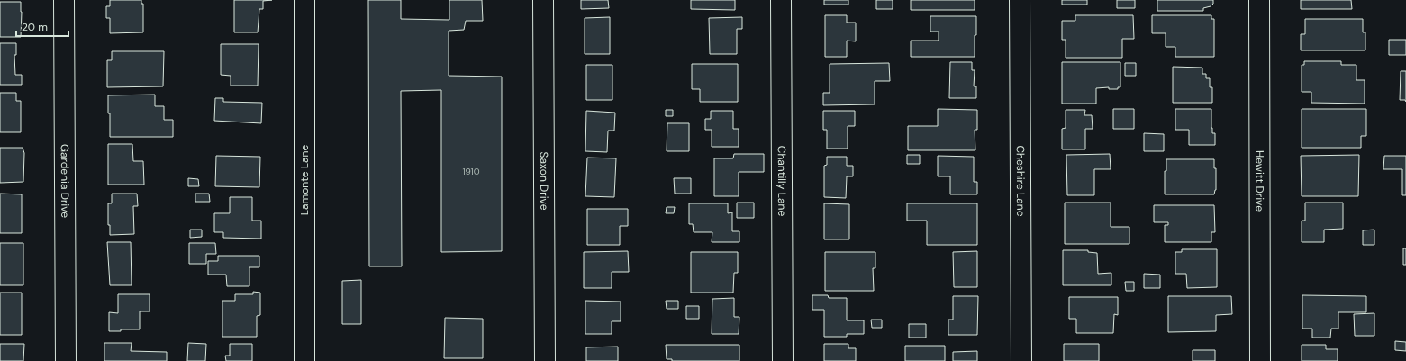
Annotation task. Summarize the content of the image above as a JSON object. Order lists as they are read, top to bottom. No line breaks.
{"streets":{"street":["Gardenia Drive","Lamonte Lane","Saxon Drive","Chantilly Lane","Cheshire Lane","Hewitt Drive"]},"house_numbers":["1910"],"scale_bar":"20 m"}
